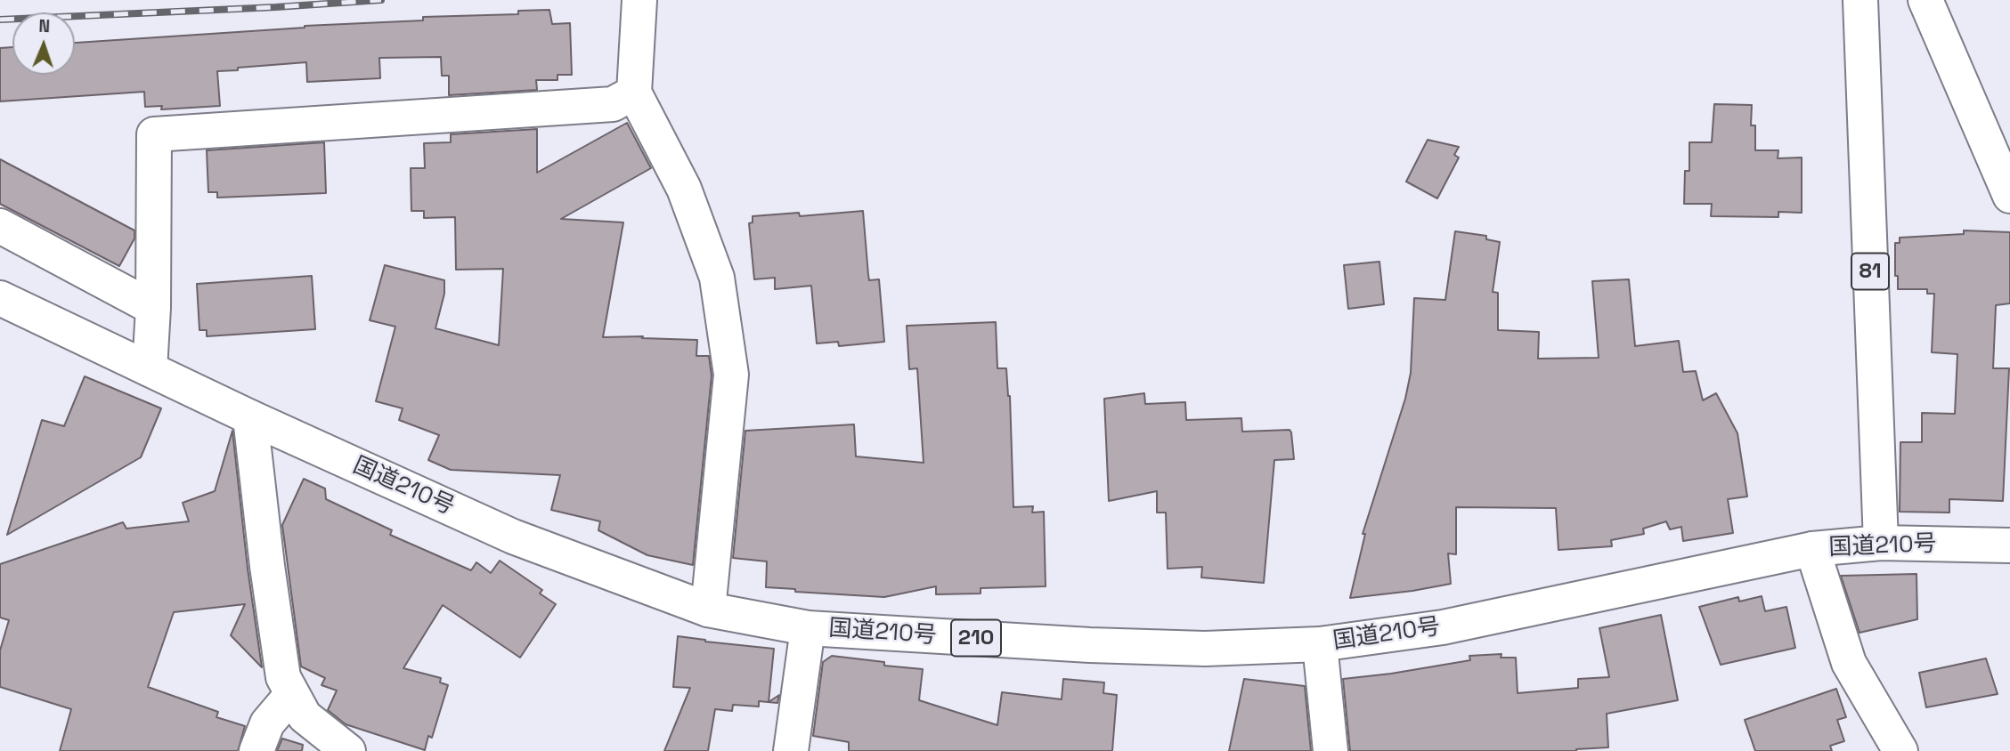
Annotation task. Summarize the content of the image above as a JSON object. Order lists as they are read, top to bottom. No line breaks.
{"streets":{"main road":["81","国道210号","210"]},"crossings":[["81","国道210号"]],"north":"top"}
